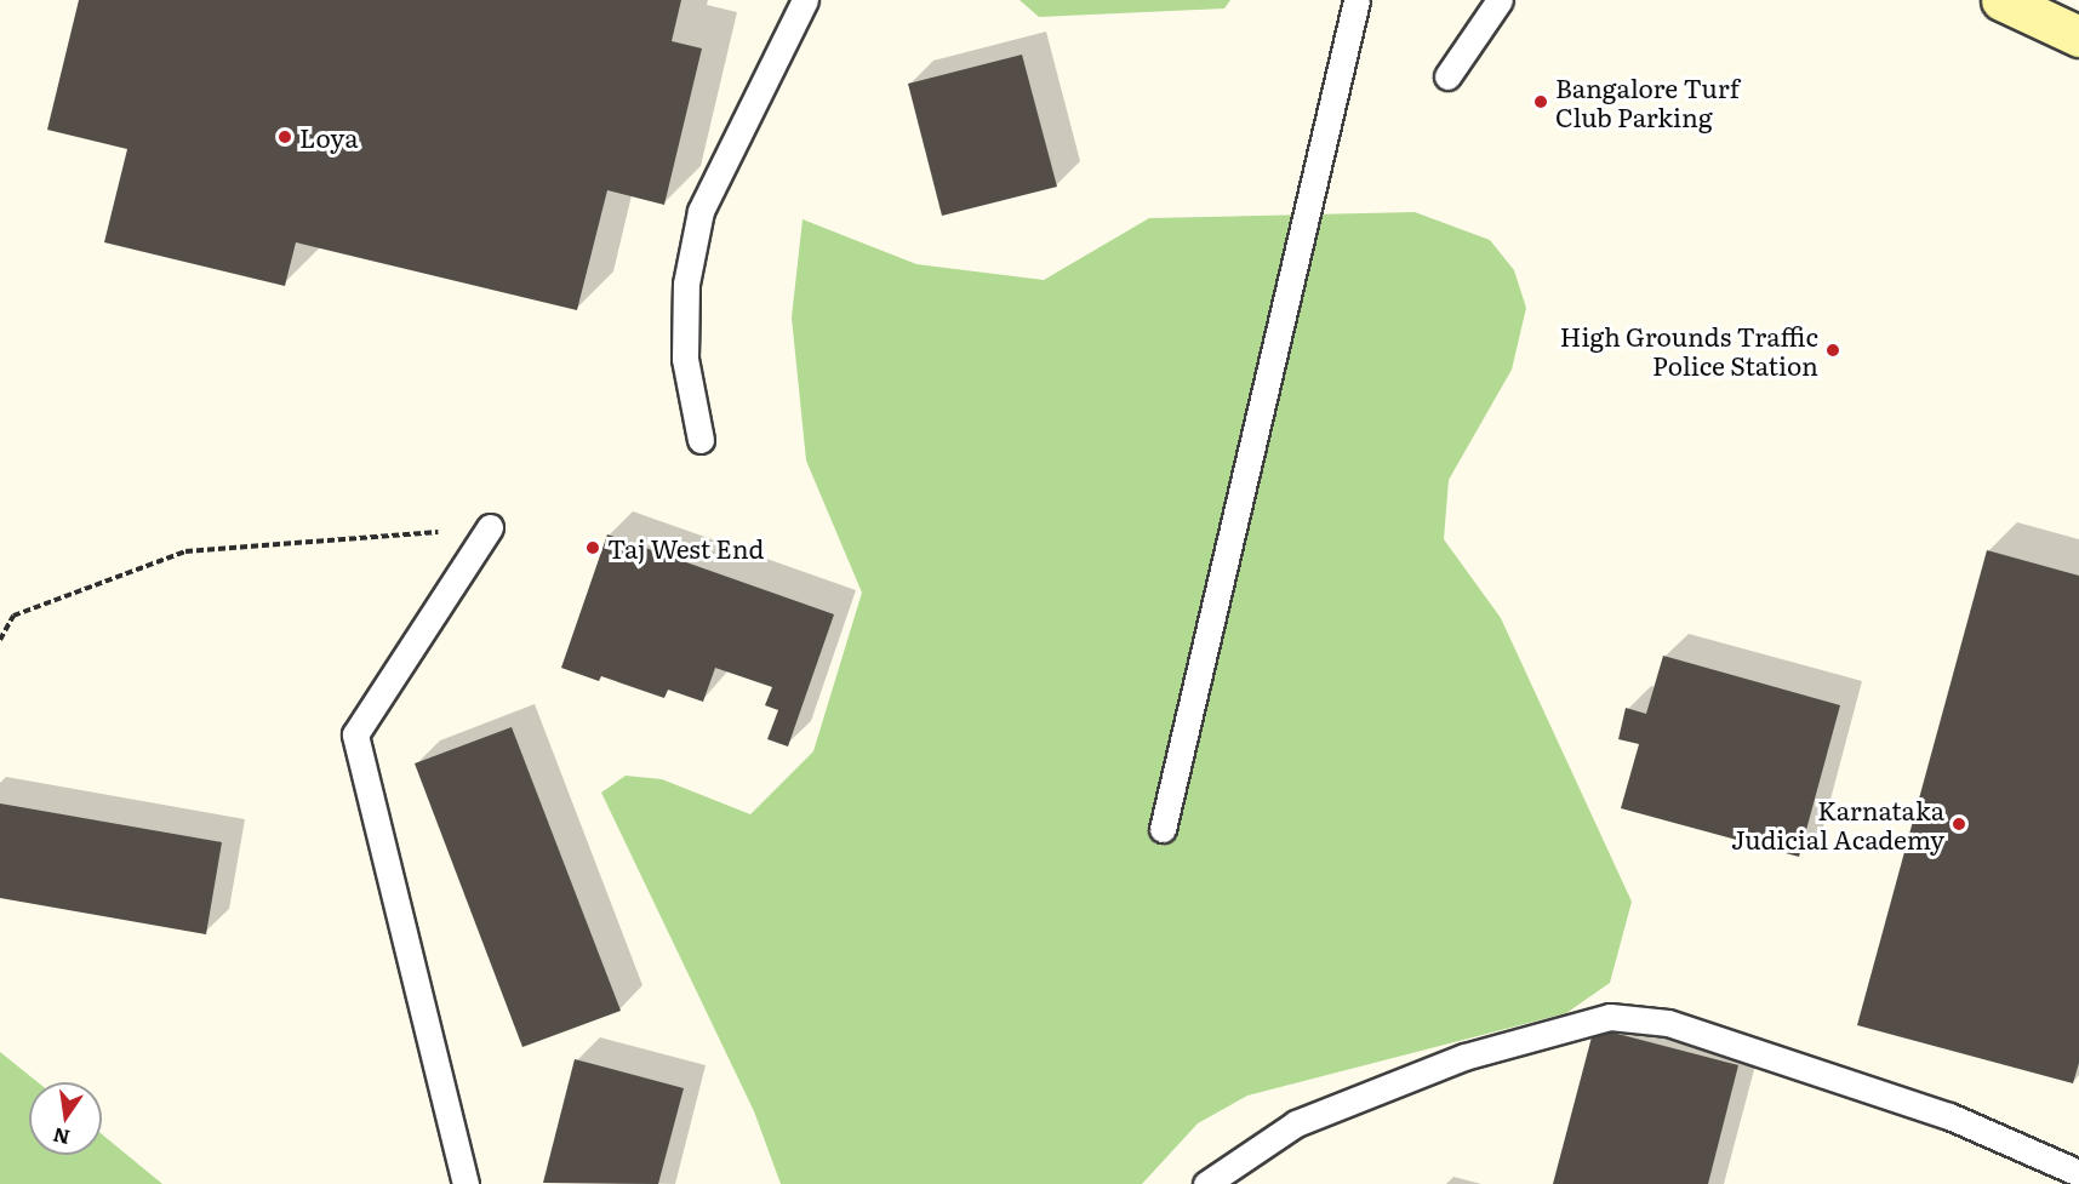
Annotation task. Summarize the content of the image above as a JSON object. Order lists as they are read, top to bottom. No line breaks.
{"places":["Bangalore Turf Club Parking","Loya","High Grounds Traffic Police Station","Taj West End","Karnataka Judicial Academy"],"north":"bottom"}
